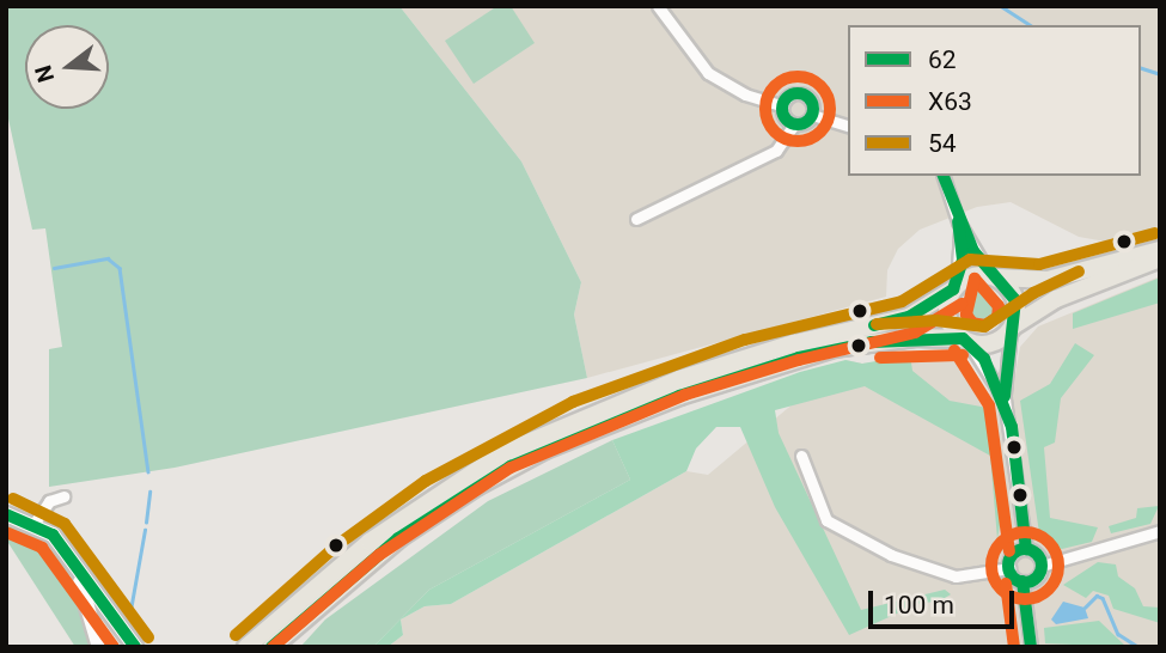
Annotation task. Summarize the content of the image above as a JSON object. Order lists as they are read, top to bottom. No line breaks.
{"lines":["transit line X63","transit line 62","transit line 54"],"legend":["62","X63","54"],"scale_bar":"100 m","north":"left"}
